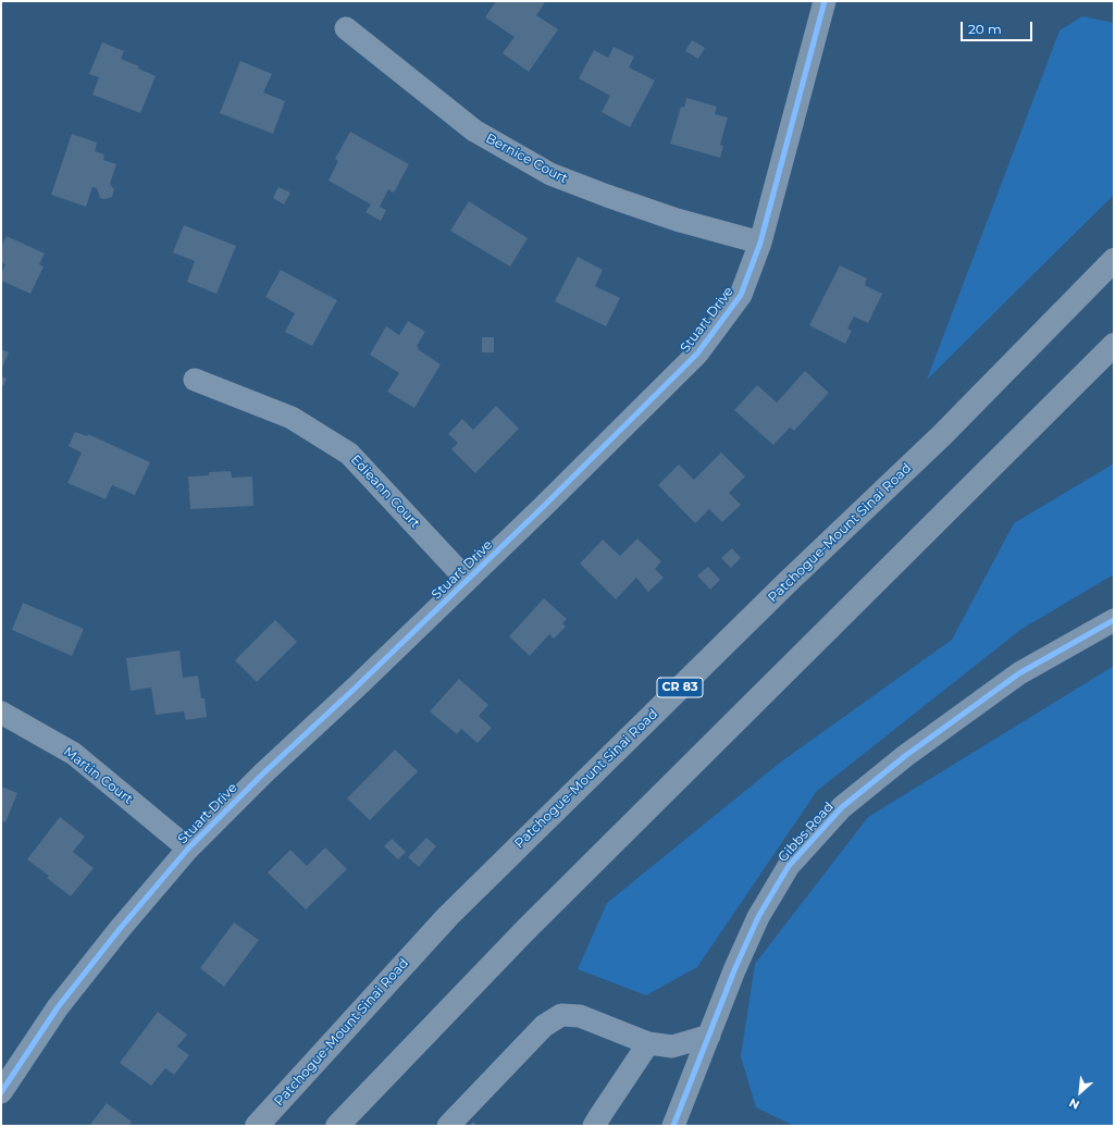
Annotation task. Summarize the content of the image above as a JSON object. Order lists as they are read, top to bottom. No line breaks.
{"streets":{"highway":["Patchogue-Mount Sinai Road","CR 83"],"street":["Bernice Court","Stuart Drive","Edieann Court","Martin Court","Gibbs Road"]},"crossings":[["Bernice Court","Stuart Drive"],["Stuart Drive","Edieann Court"],["Stuart Drive","Martin Court"]],"scale_bar":"20 m","north":"bottom left"}
